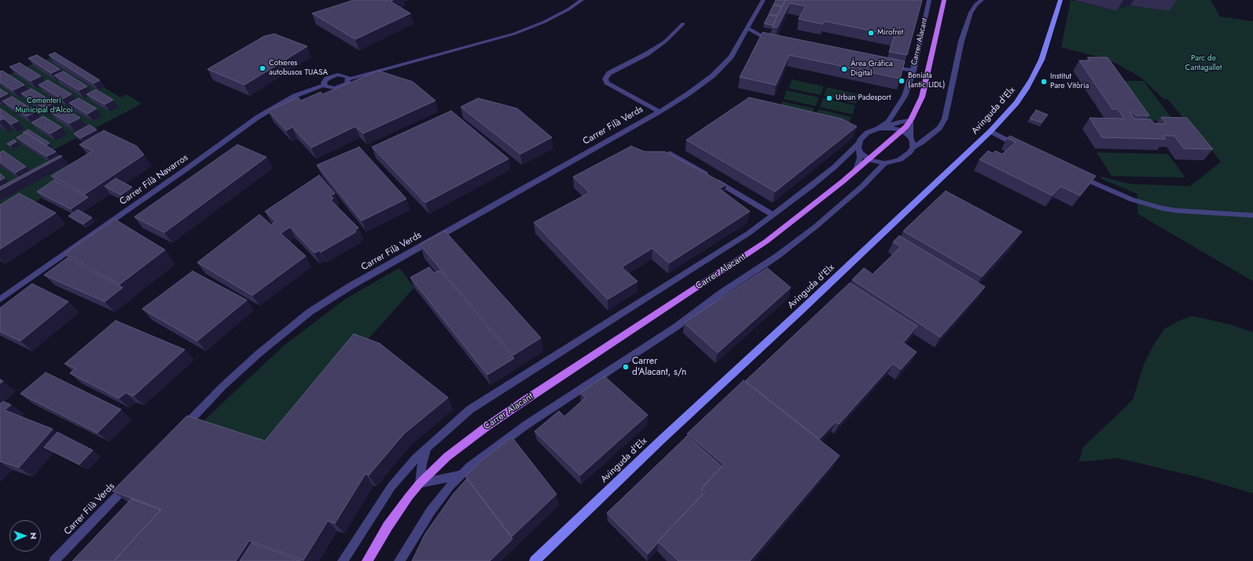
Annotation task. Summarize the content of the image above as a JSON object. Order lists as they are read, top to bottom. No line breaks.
{"streets":{"main road":["Carrer Alacant"],"street":["Avinguda d'Elx","Carrer Filà Verds","Carrer Filà Navarros"]},"parks":["Parc de Cantagallet","Cementeri Municipal d'Alcoi"],"places":["Mirofret","Cotxeres autobusos TUASA","Área Gráfica Digital","Beniata (antic LIDL)","Institut Pare Vitòria","Urban Padesport","Carrer d'Alacant, s/n"],"north":"right"}
